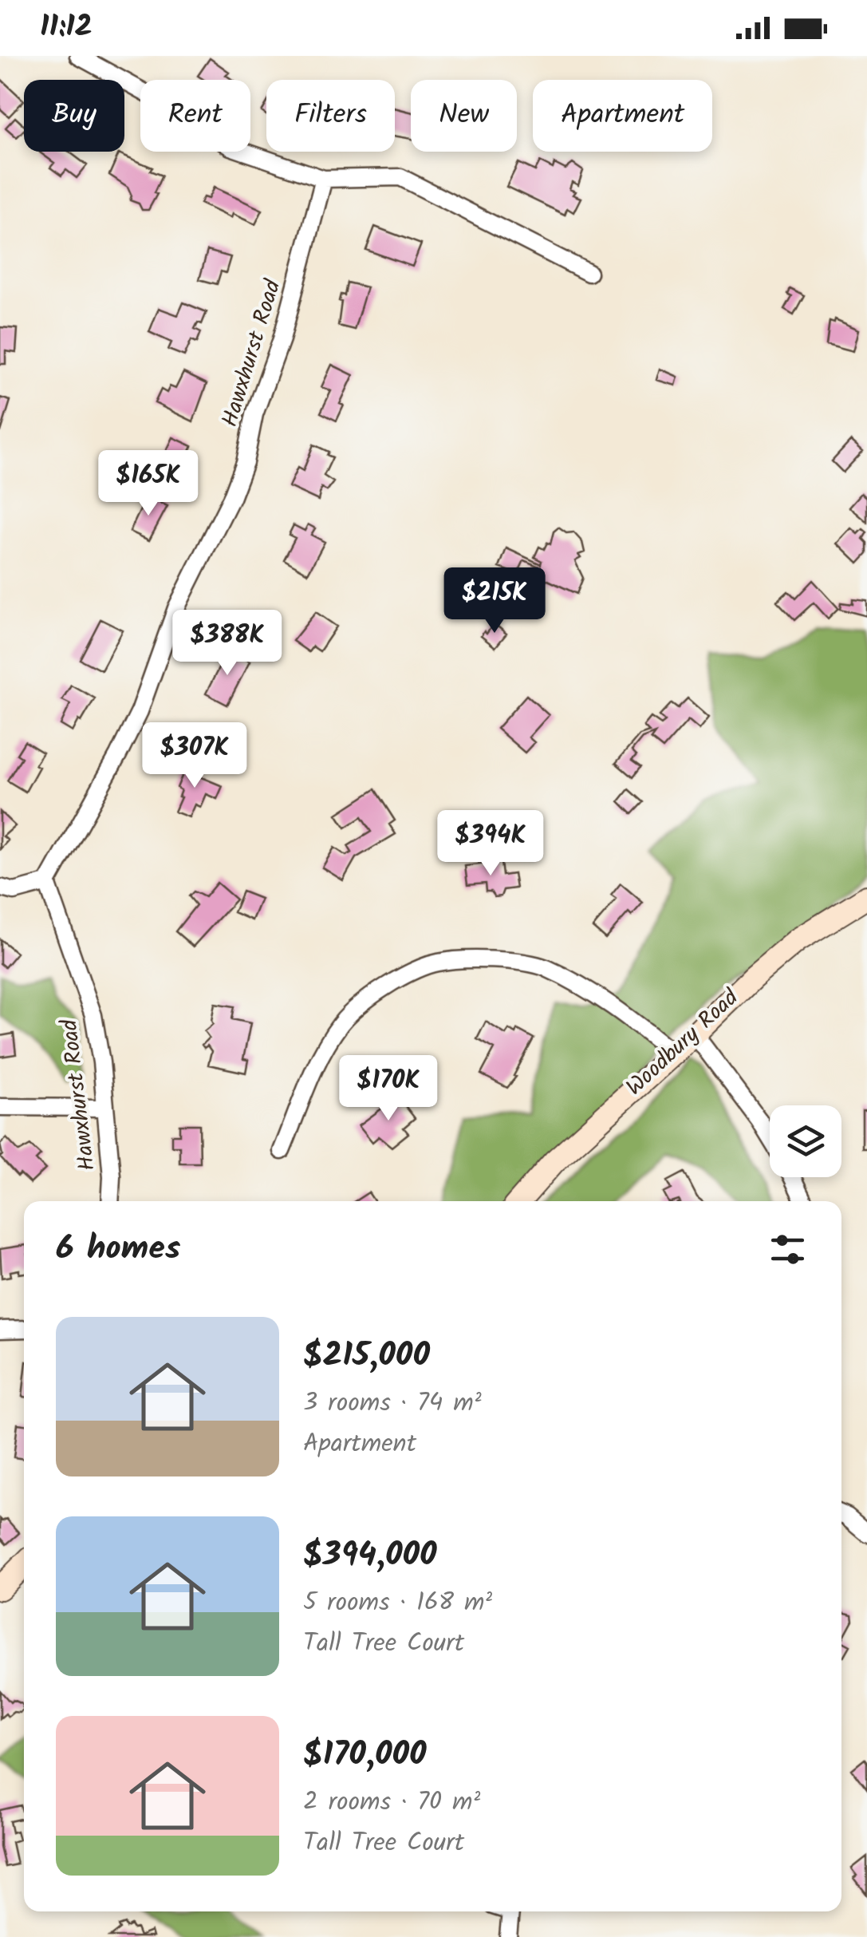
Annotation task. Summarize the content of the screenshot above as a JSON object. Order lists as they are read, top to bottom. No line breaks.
{"streets":{"main road":["Woodbury Road"],"street":["Hawxhurst Road"]},"page":{"status":"11:12","chip":["Buy","Rent","Filters","New","Apartment"],"price":["$165K","$215K","$388K","$307K","$394K","$170K"],"heading":"6 homes","list":[{"name":"$215,000","note":"3 rooms · 74 m² · Apartment"},{"name":"$394,000","note":"5 rooms · 168 m² · Tall Tree Court"},{"name":"$170,000","note":"2 rooms · 70 m² · Tall Tree Court"}]}}
